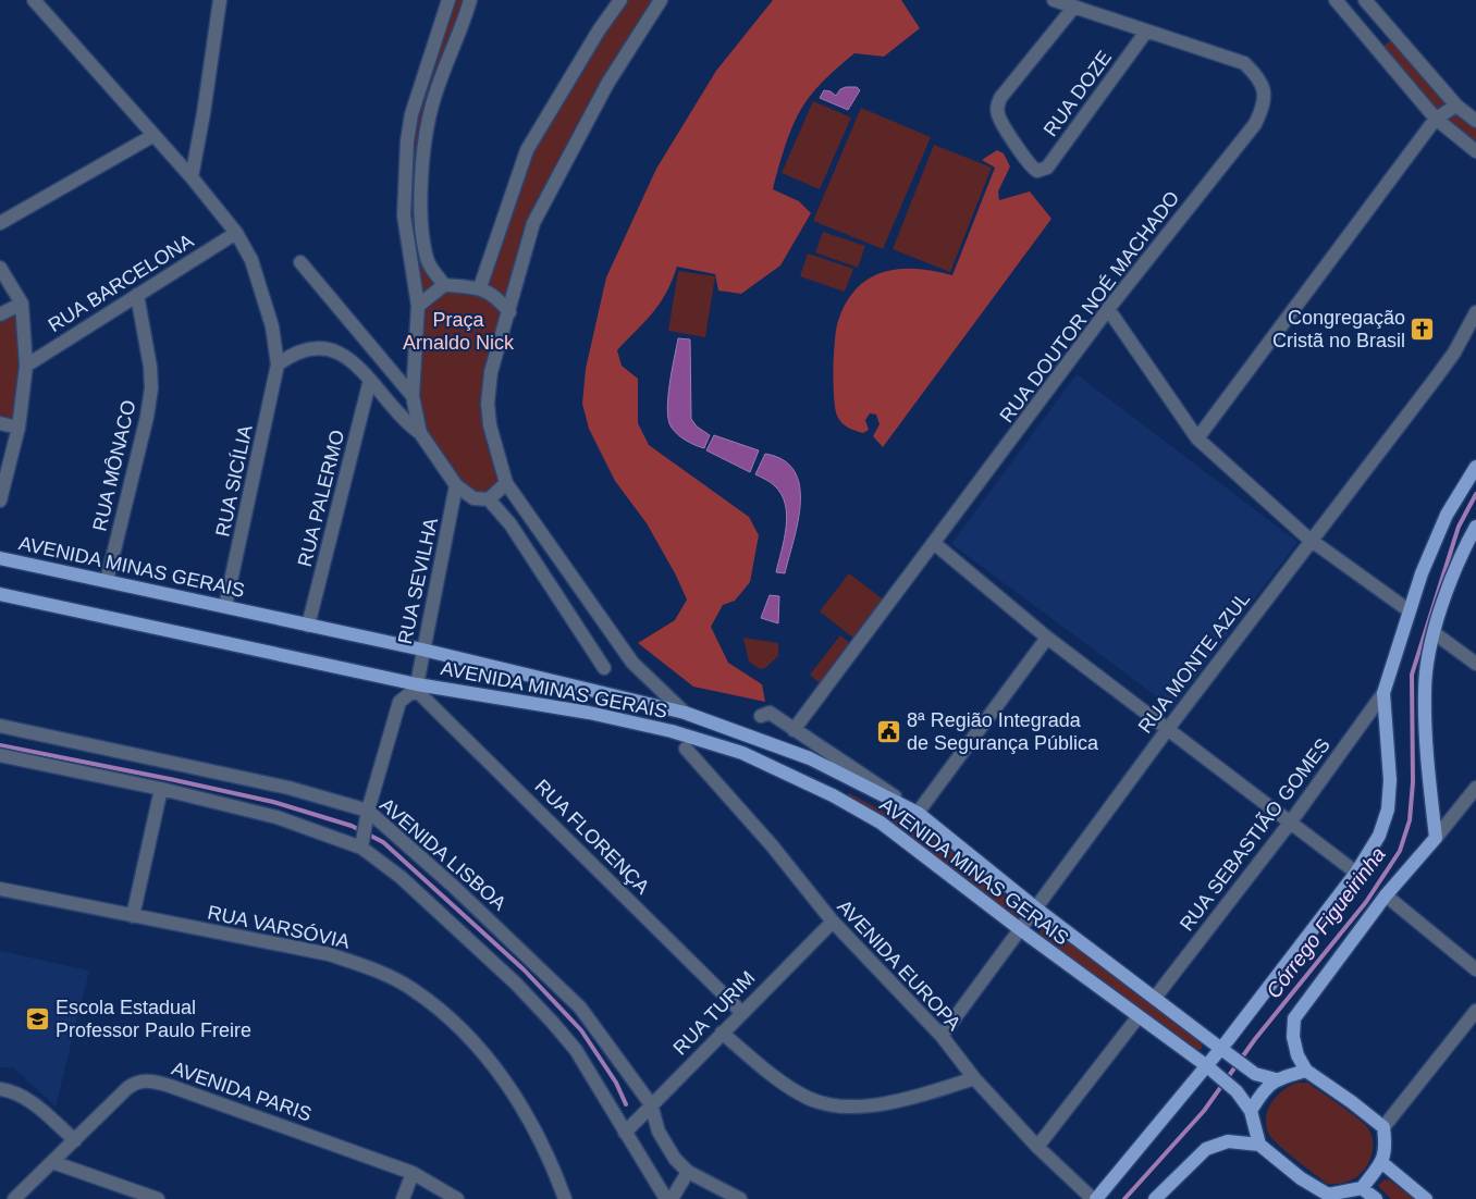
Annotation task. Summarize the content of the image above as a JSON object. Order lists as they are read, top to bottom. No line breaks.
{"streets":{"main road":["AVENIDA MINAS GERAIS"],"street":["RUA DOZE","RUA BARCELONA","RUA DOUTOR NOÉ MACHADO","RUA MÔNACO","RUA SICÍLIA","RUA PALERMO","RUA SEVILHA","RUA MONTE AZUL","RUA SEBASTIÃO GOMES","RUA FLORENÇA","AVENIDA LISBOA","RUA VARSÓVIA","AVENIDA EUROPA","RUA TURIM","AVENIDA PARIS"]},"crossings":[["RUA DOZE","RUA DOUTOR NOÉ MACHADO"],["RUA BARCELONA","RUA MÔNACO"],["RUA DOUTOR NOÉ MACHADO","AVENIDA MINAS GERAIS"],["RUA MÔNACO","AVENIDA MINAS GERAIS"],["RUA SICÍLIA","AVENIDA MINAS GERAIS"],["RUA PALERMO","AVENIDA MINAS GERAIS"],["AVENIDA MINAS GERAIS","RUA SEVILHA"],["AVENIDA MINAS GERAIS","RUA MONTE AZUL"],["AVENIDA MINAS GERAIS","RUA SEBASTIÃO GOMES"],["AVENIDA MINAS GERAIS","RUA FLORENÇA"],["RUA SEVILHA","RUA FLORENÇA"],["RUA MONTE AZUL","AVENIDA EUROPA"],["RUA FLORENÇA","RUA TURIM"],["AVENIDA LISBOA","RUA TURIM"],["AVENIDA EUROPA","RUA TURIM"]],"water":["Córrego Figueirinha"],"parks":["Praça Arnaldo Nick"],"places":{"church":["Congregação Cristã no Brasil"],"public building":["8ª Região Integrada de Segurança Pública"],"school or university":["Escola Estadual Professor Paulo Freire"]}}
